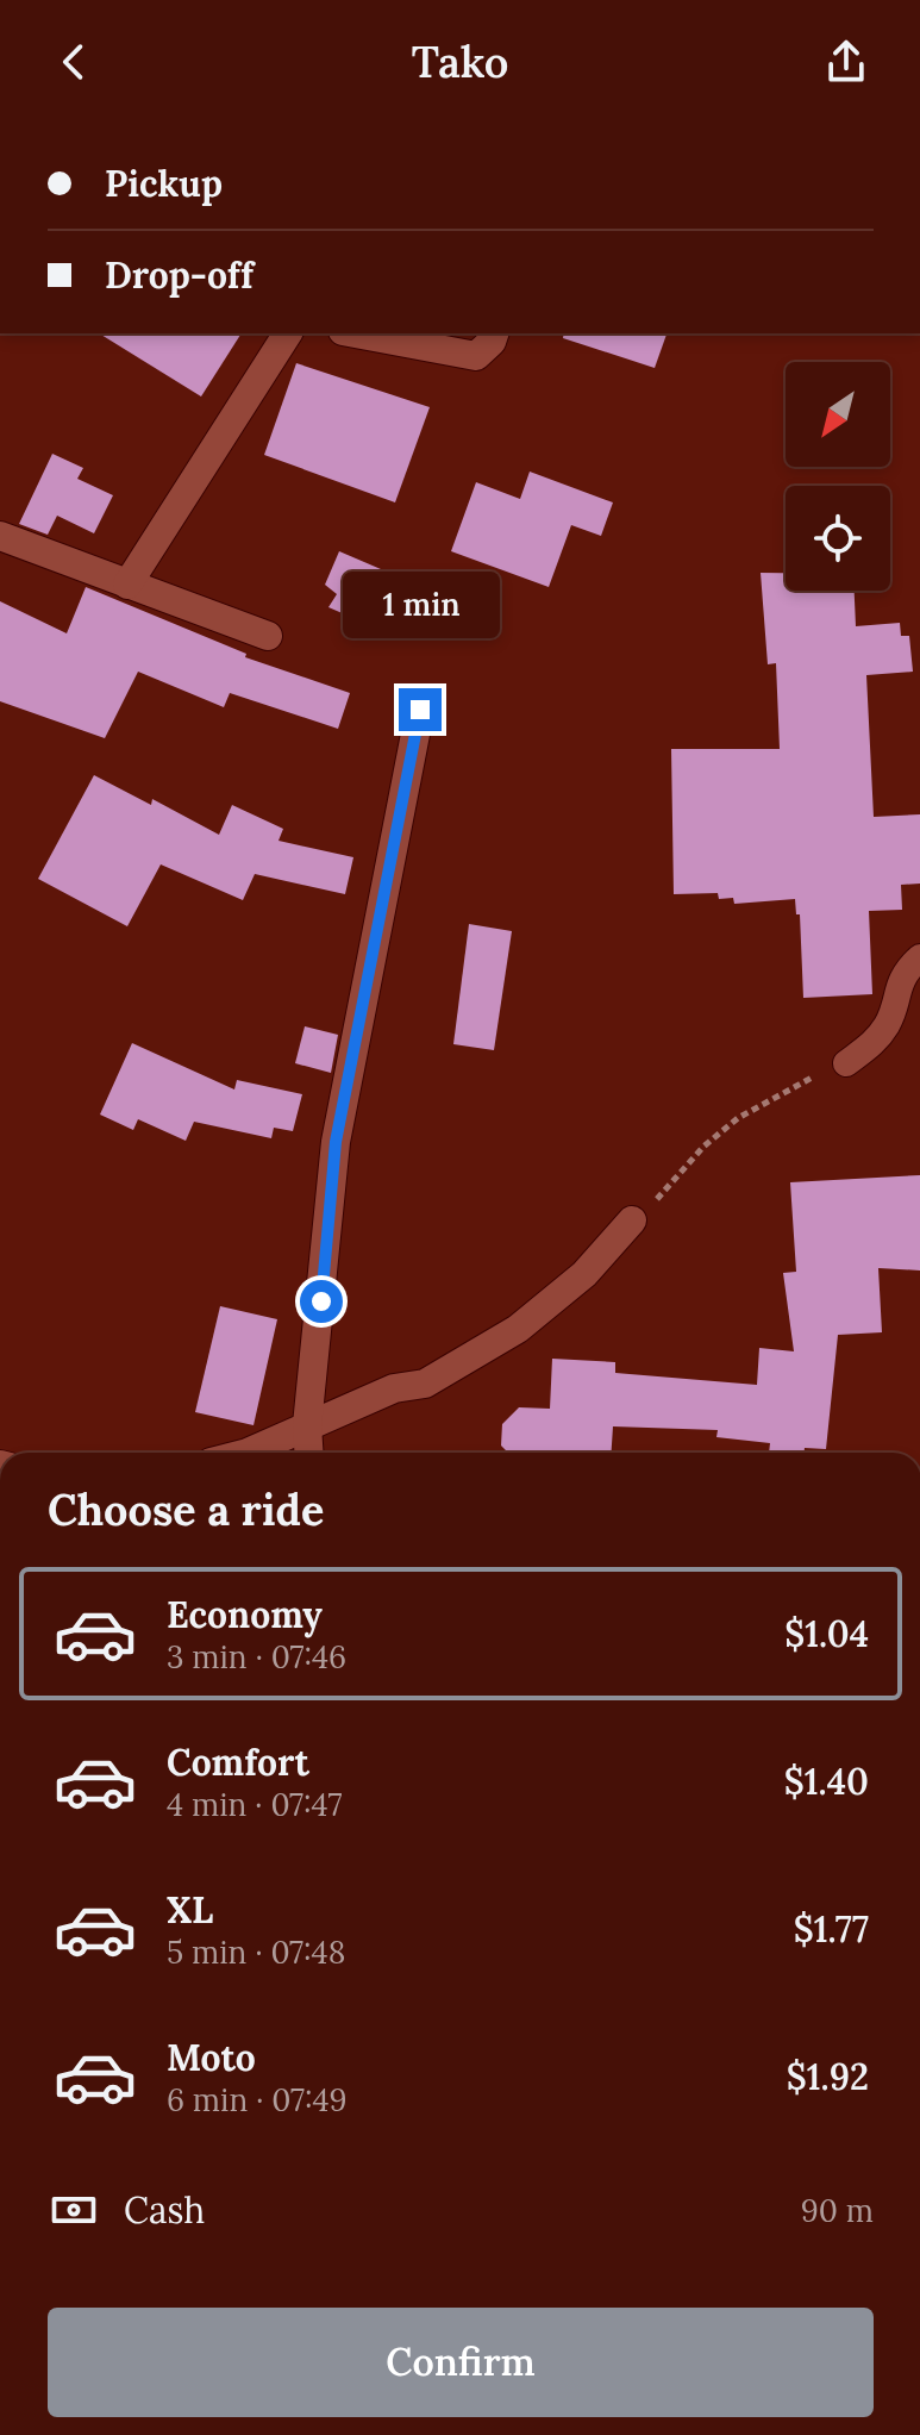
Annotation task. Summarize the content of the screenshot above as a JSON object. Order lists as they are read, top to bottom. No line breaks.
{"north":"bottom left","page":{"header":"Tako","banner":["Pickup","Drop-off"],"bubble":"1 min","heading":"Choose a ride","list":[{"name":"Economy","note":"3 min · 07:46","value":"$1.04"},{"name":"Comfort","note":"4 min · 07:47","value":"$1.40"},{"name":"XL","note":"5 min · 07:48","value":"$1.77"},{"name":"Moto","note":"6 min · 07:49","value":"$1.92"}],"pay":["Cash","90 m"],"buttons":"Confirm"}}
